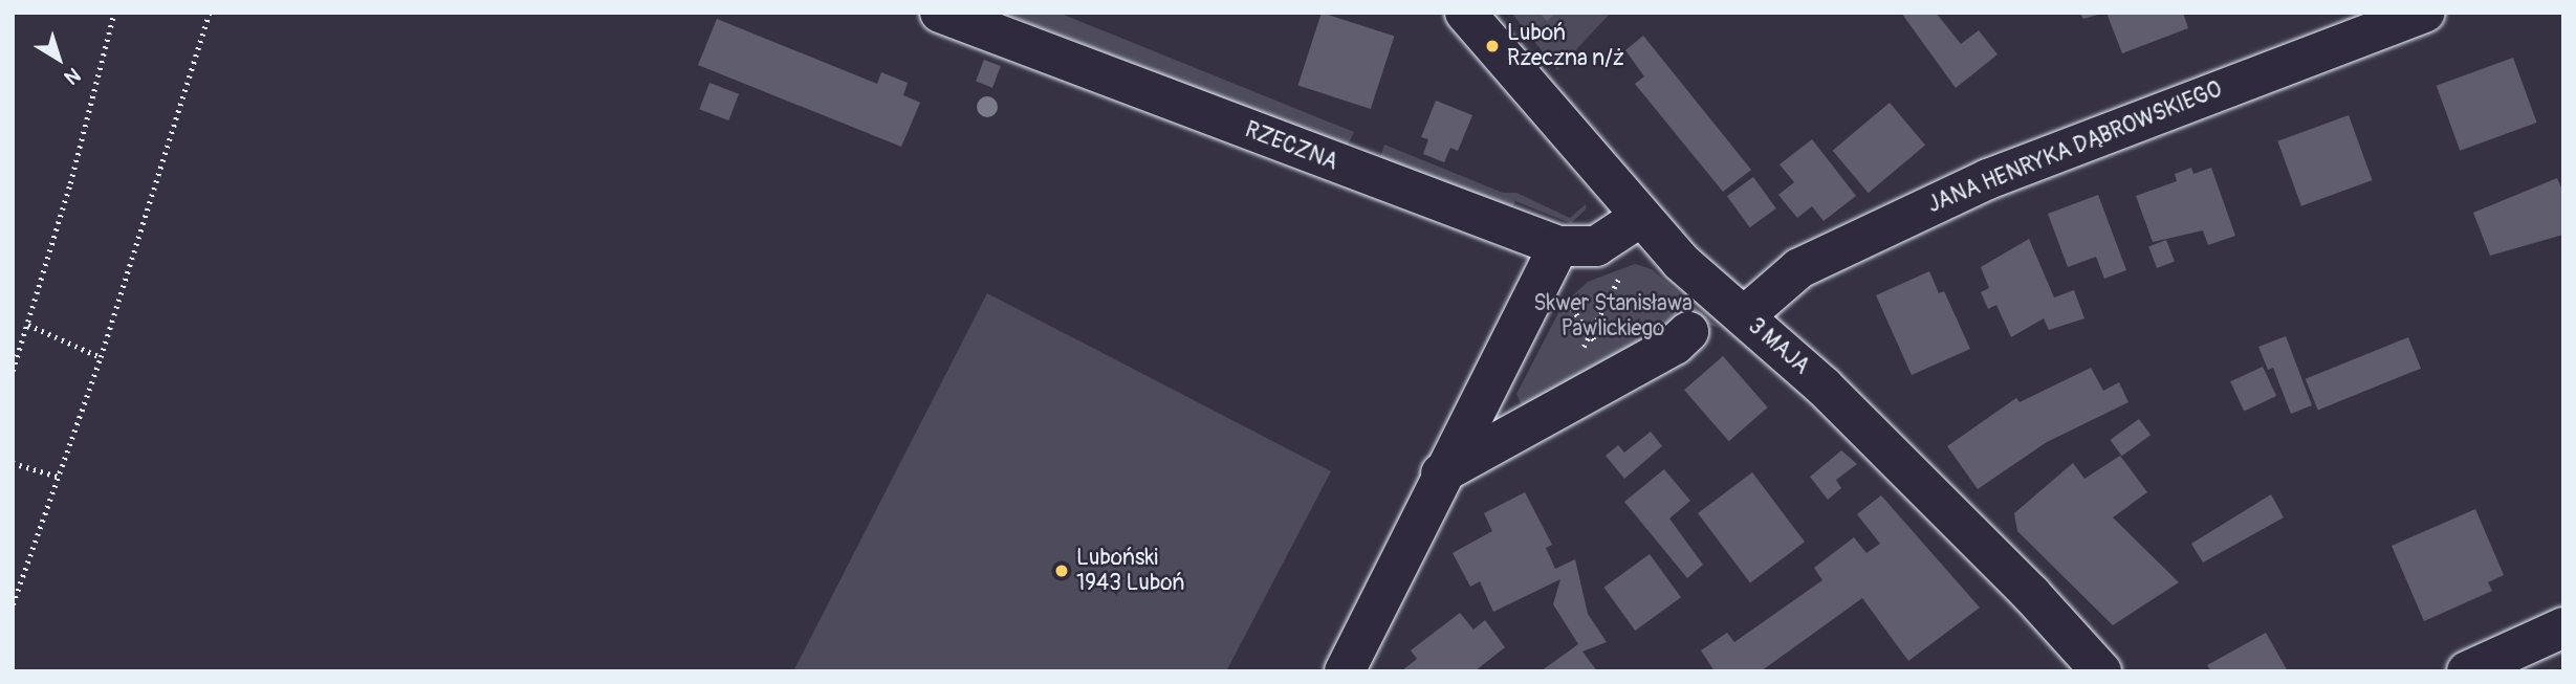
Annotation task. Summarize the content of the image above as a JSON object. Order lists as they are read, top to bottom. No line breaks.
{"streets":{"street":["RZECZNA","JANA HENRYKA DĄBROWSKIEGO","3 MAJA"]},"crossings":[["RZECZNA","3 MAJA"],["JANA HENRYKA DĄBROWSKIEGO","3 MAJA"]],"parks":["Skwer Stanisława Pawlickiego"],"places":["Luboń Rzeczna n/ż","Luboński 1943 Luboń"],"north":"bottom right"}
